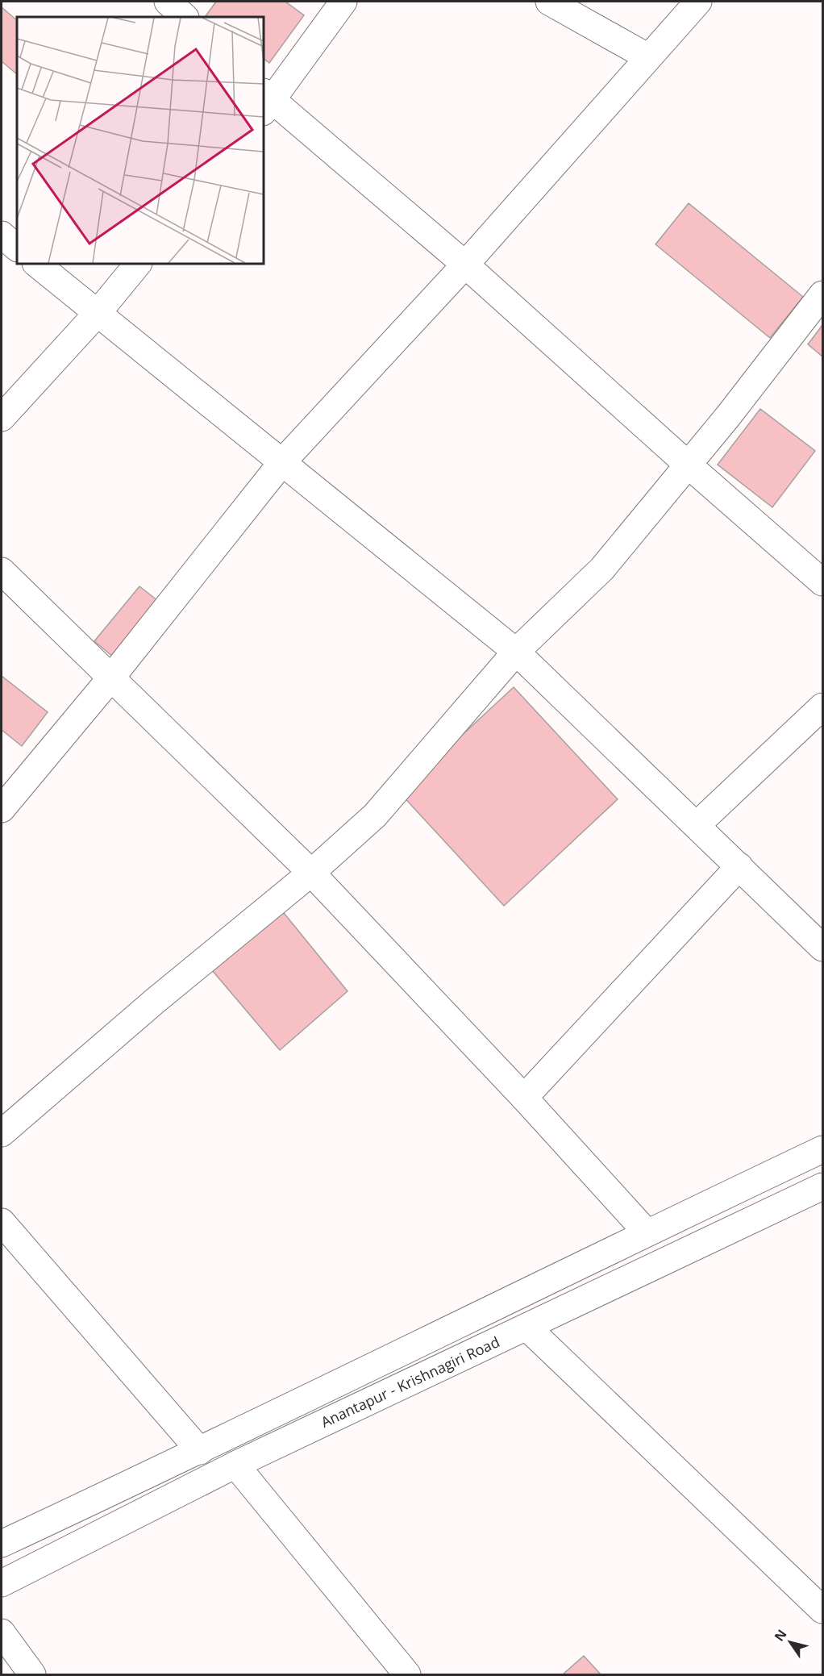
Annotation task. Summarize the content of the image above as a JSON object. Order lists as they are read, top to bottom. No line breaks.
{"streets":{"street":["Anantapur - Krishnagiri Road"]},"north":"top left"}
